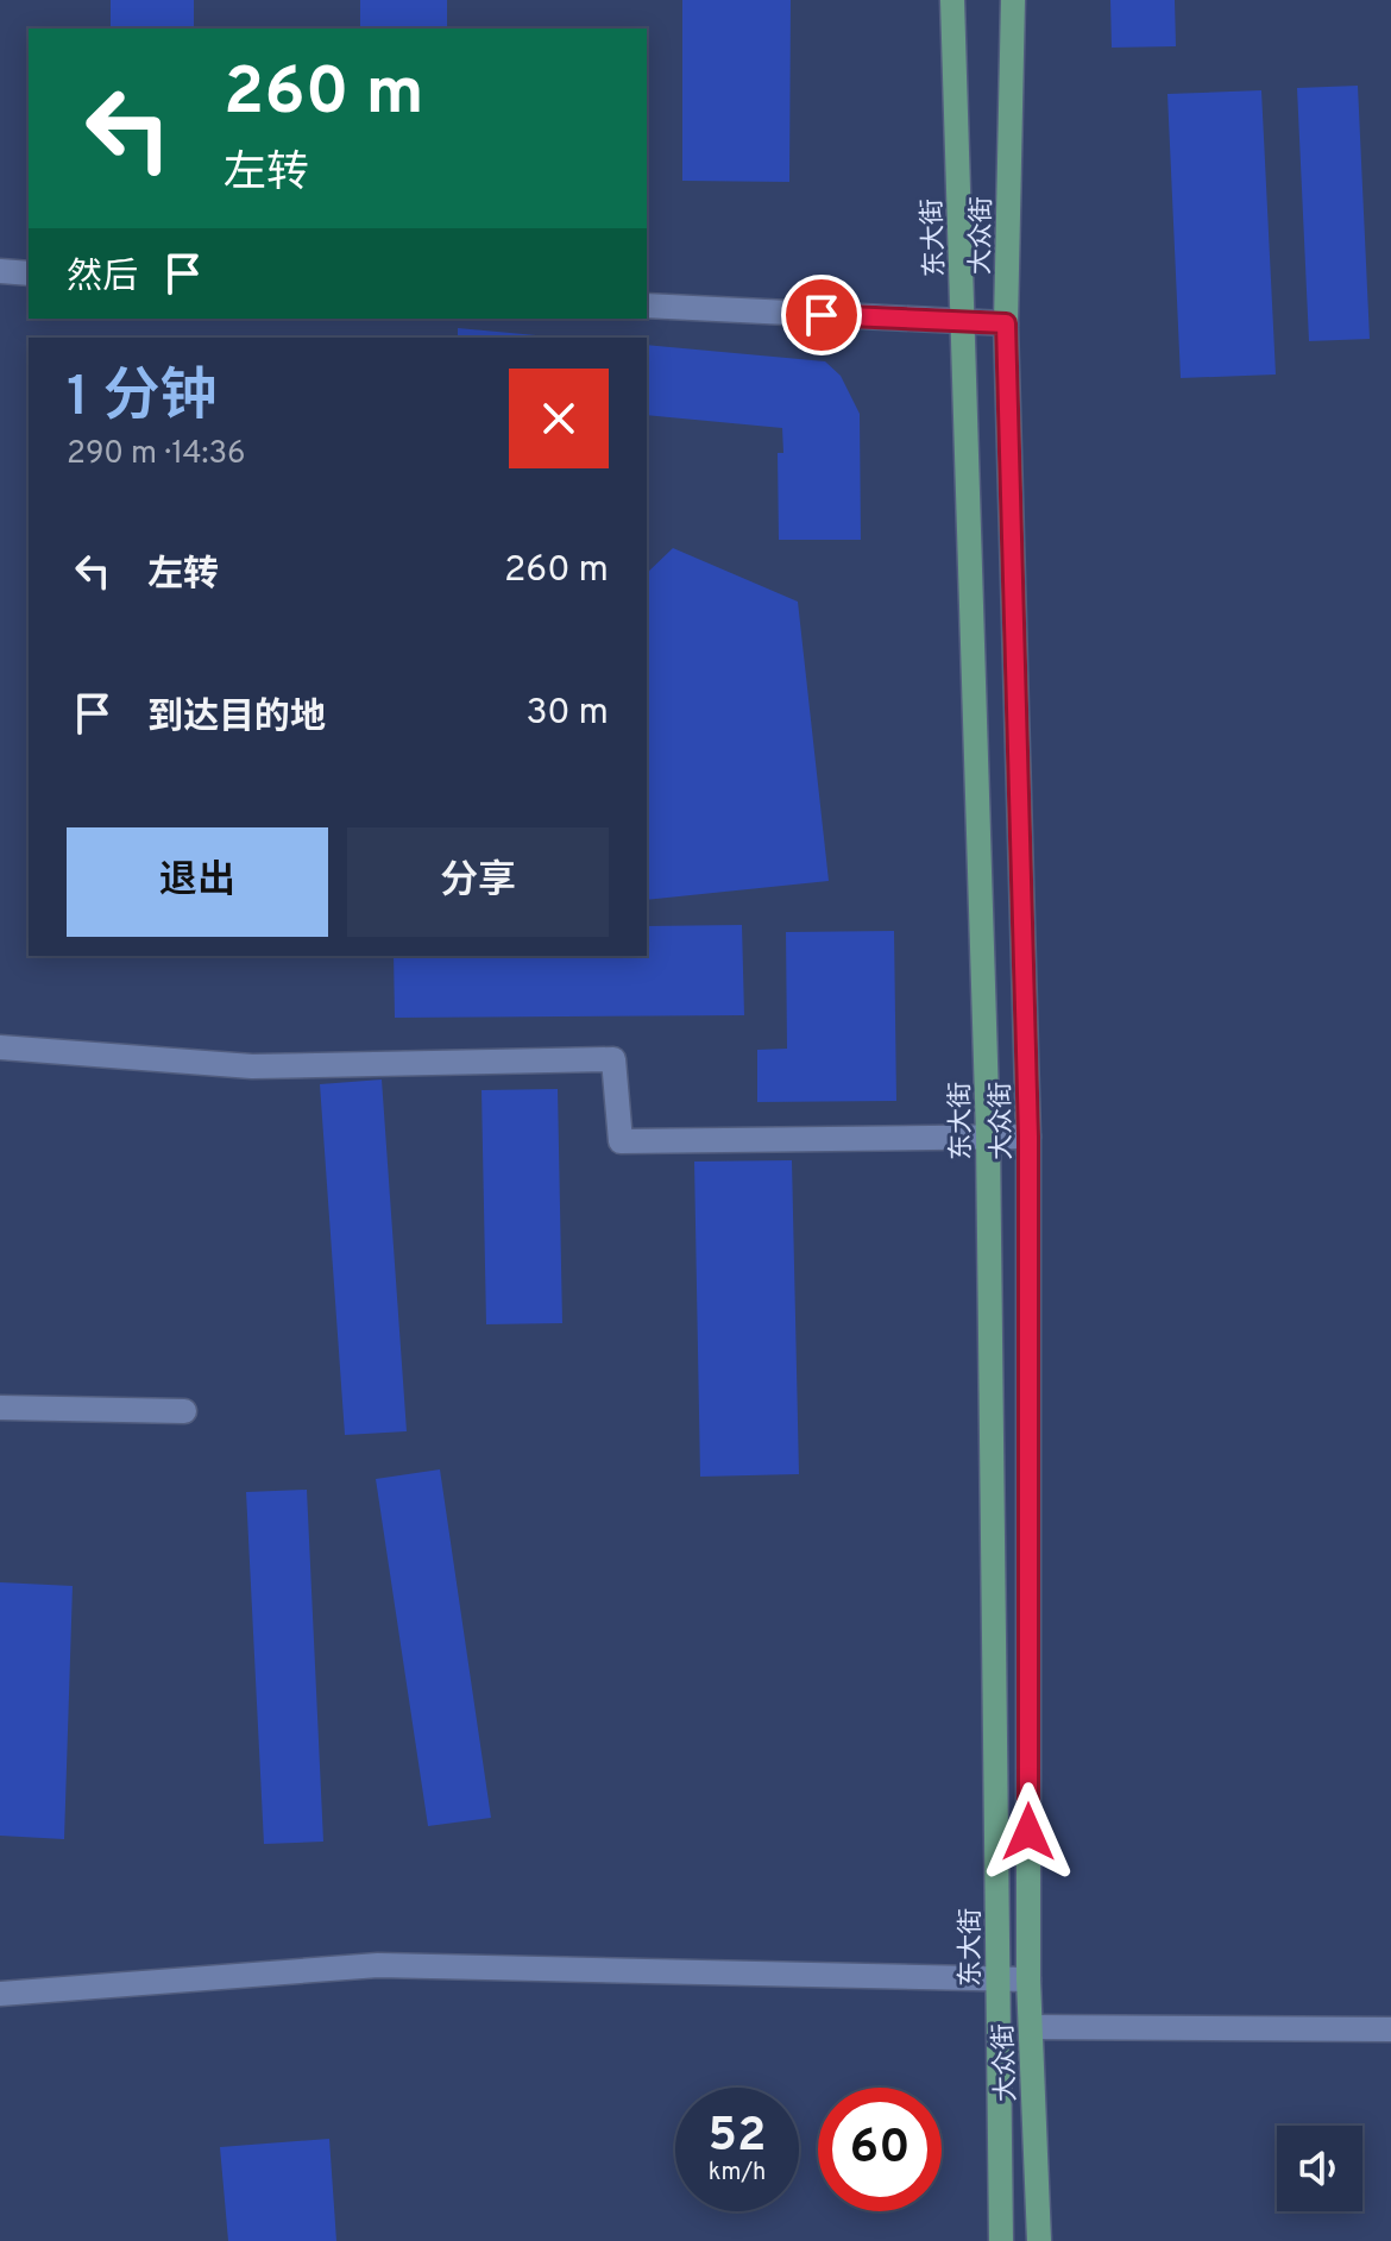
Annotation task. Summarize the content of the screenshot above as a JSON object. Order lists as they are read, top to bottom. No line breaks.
{"streets":{"main road":["大众街","东大街"]},"page":{"turn":["260 m","左转"],"then":"然后","heading":["1 分钟","290 m · 14:36"],"list":[{"name":"左转","value":"260 m"},{"name":"到达目的地","value":"30 m"}],"buttons":["退出","分享"],"speed":"52 km/h","limit":"60"}}
